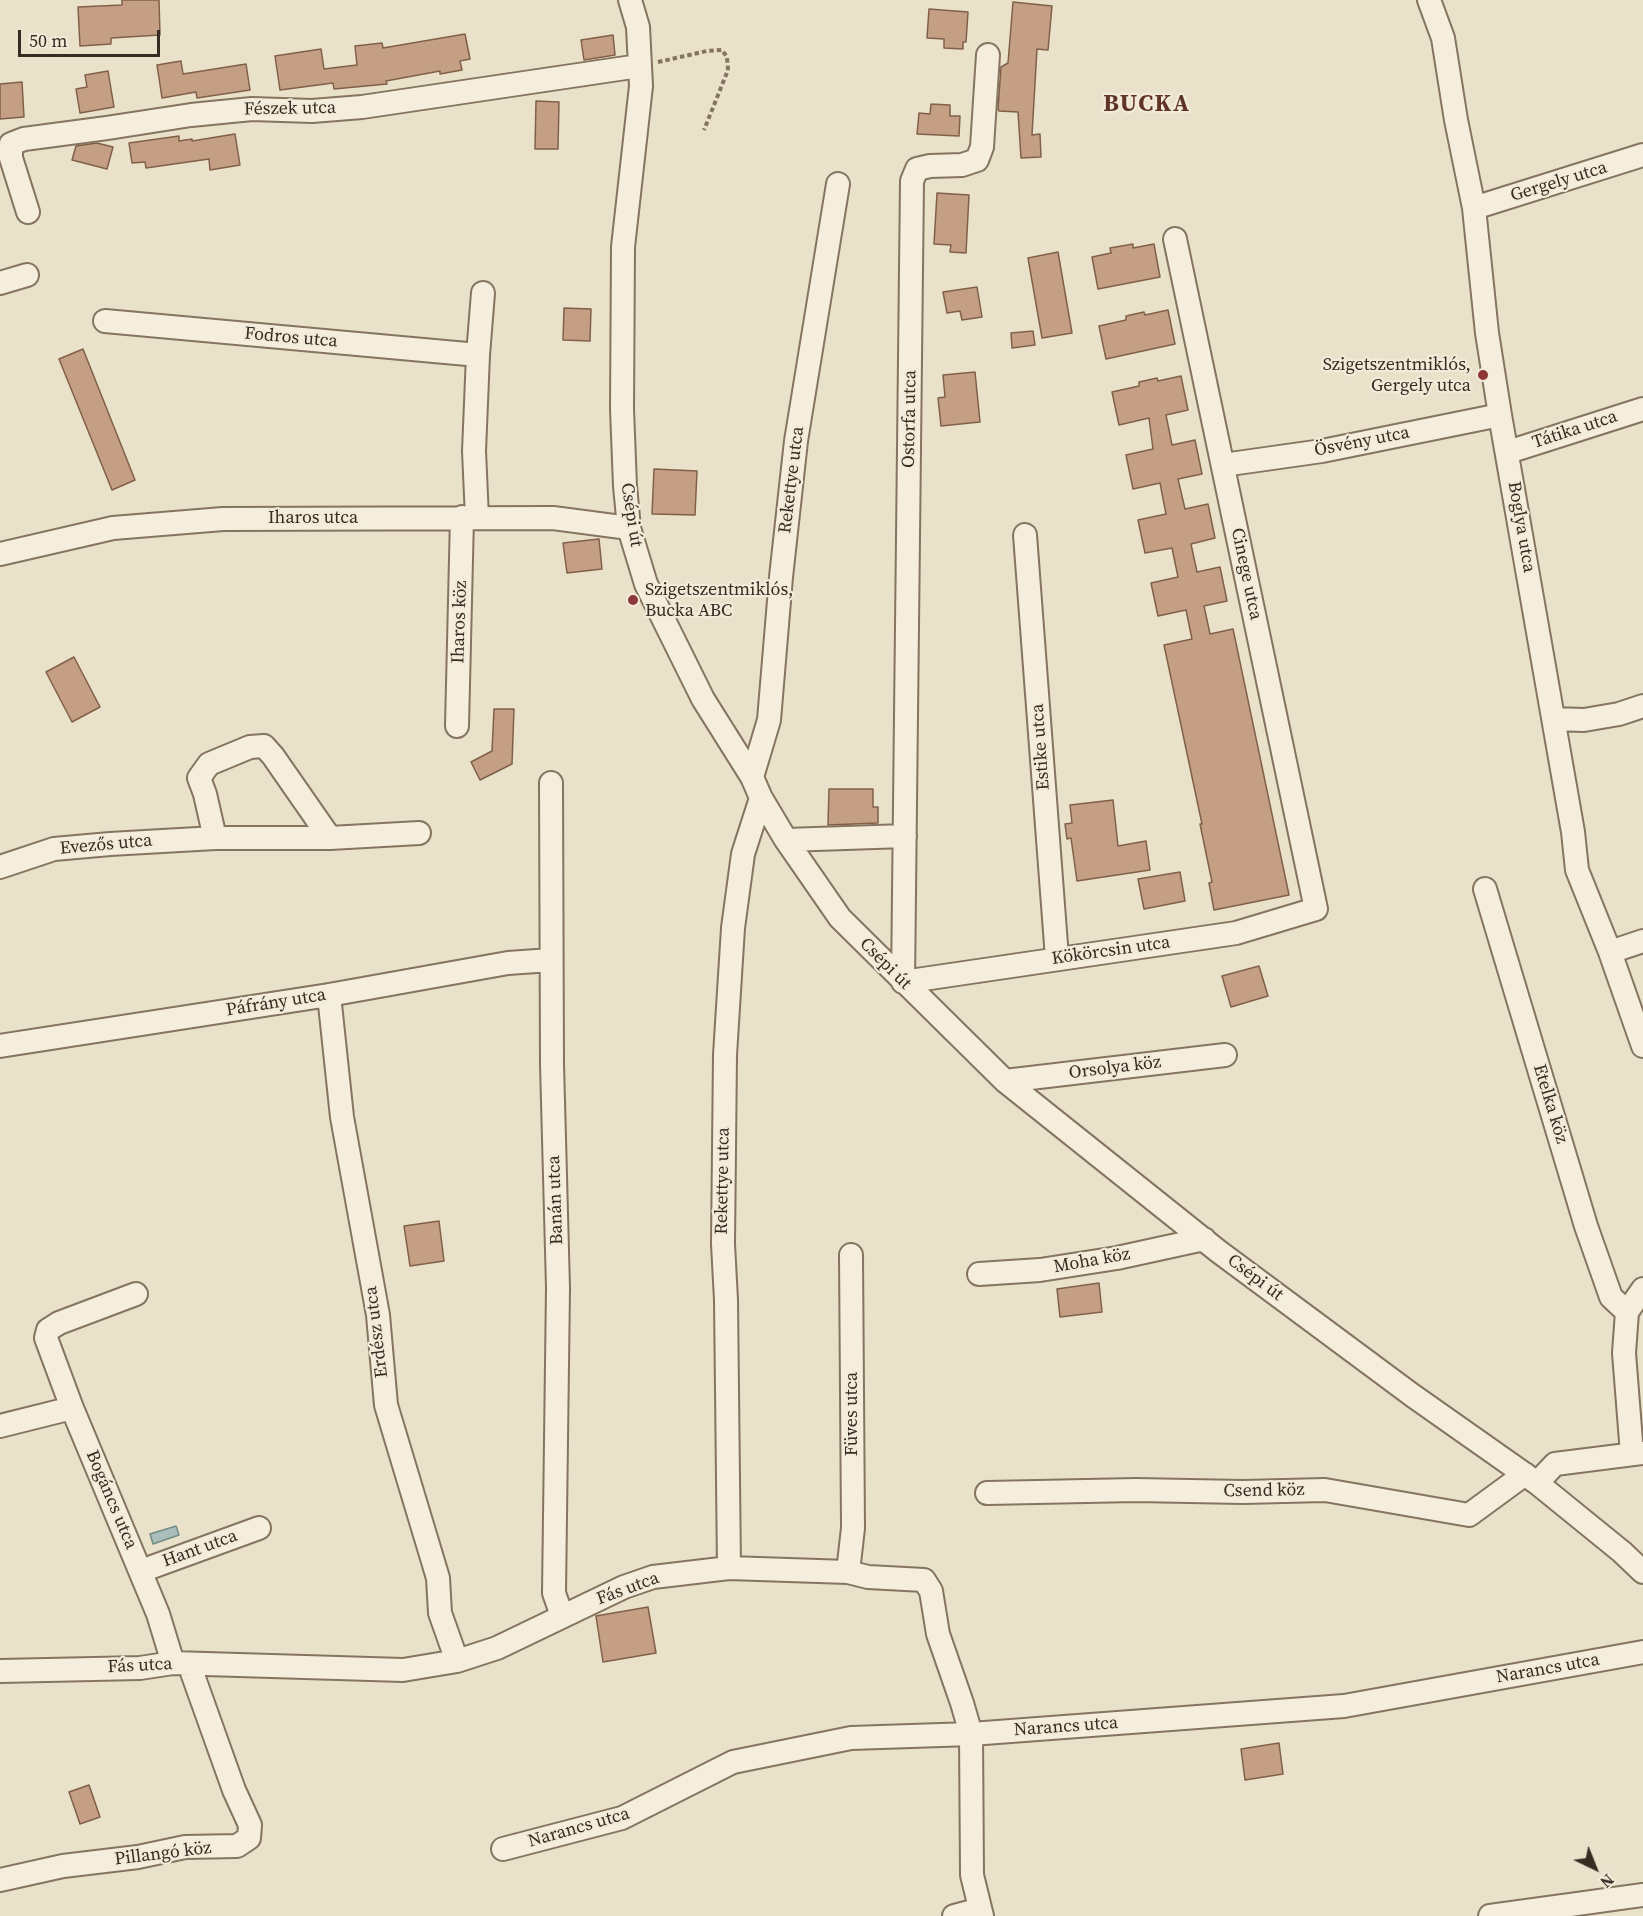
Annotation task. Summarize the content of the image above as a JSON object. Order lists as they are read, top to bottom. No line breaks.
{"streets":{"street":["Fészek utca","Gergely utca","Fodros utca","Ostorfa utca","Tátika utca","Ösvény utca","Rekettye utca","Csépi út","Iharos utca","Boglya utca","Cinege utca","Iharos köz","Estike utca","Evezős utca","Kökörcsin utca","Páfrány utca","Orsolya köz","Etelka köz","Banán utca","Moha köz","Erdész utca","Füves utca","Csend köz","Bogáncs utca","Hant utca","Fás utca","Narancs utca","Pillangó köz"]},"crossings":[["Fészek utca","Csépi út"],["Gergely utca","Boglya utca"],["Ostorfa utca","Csépi út"],["Ostorfa utca","Kökörcsin utca"],["Tátika utca","Boglya utca"],["Ösvény utca","Boglya utca"],["Ösvény utca","Cinege utca"],["Rekettye utca","Csépi út"],["Rekettye utca","Fás utca"],["Csépi út","Iharos utca"],["Csépi út","Kökörcsin utca"],["Csépi út","Orsolya köz"],["Csépi út","Moha köz"],["Csépi út","Csend köz"],["Iharos utca","Iharos köz"],["Cinege utca","Kökörcsin utca"],["Estike utca","Kökörcsin utca"],["Páfrány utca","Banán utca"],["Páfrány utca","Erdész utca"],["Banán utca","Fás utca"],["Erdész utca","Fás utca"],["Füves utca","Fás utca"],["Bogáncs utca","Hant utca"],["Bogáncs utca","Fás utca"],["Bogáncs utca","Pillangó köz"],["Fás utca","Narancs utca"],["Fás utca","Pillangó köz"]],"districts":["BUCKA"],"places":["Szigetszentmiklós, Gergely utca","Szigetszentmiklós, Bucka ABC"],"scale_bar":"50 m","north":"bottom right"}
